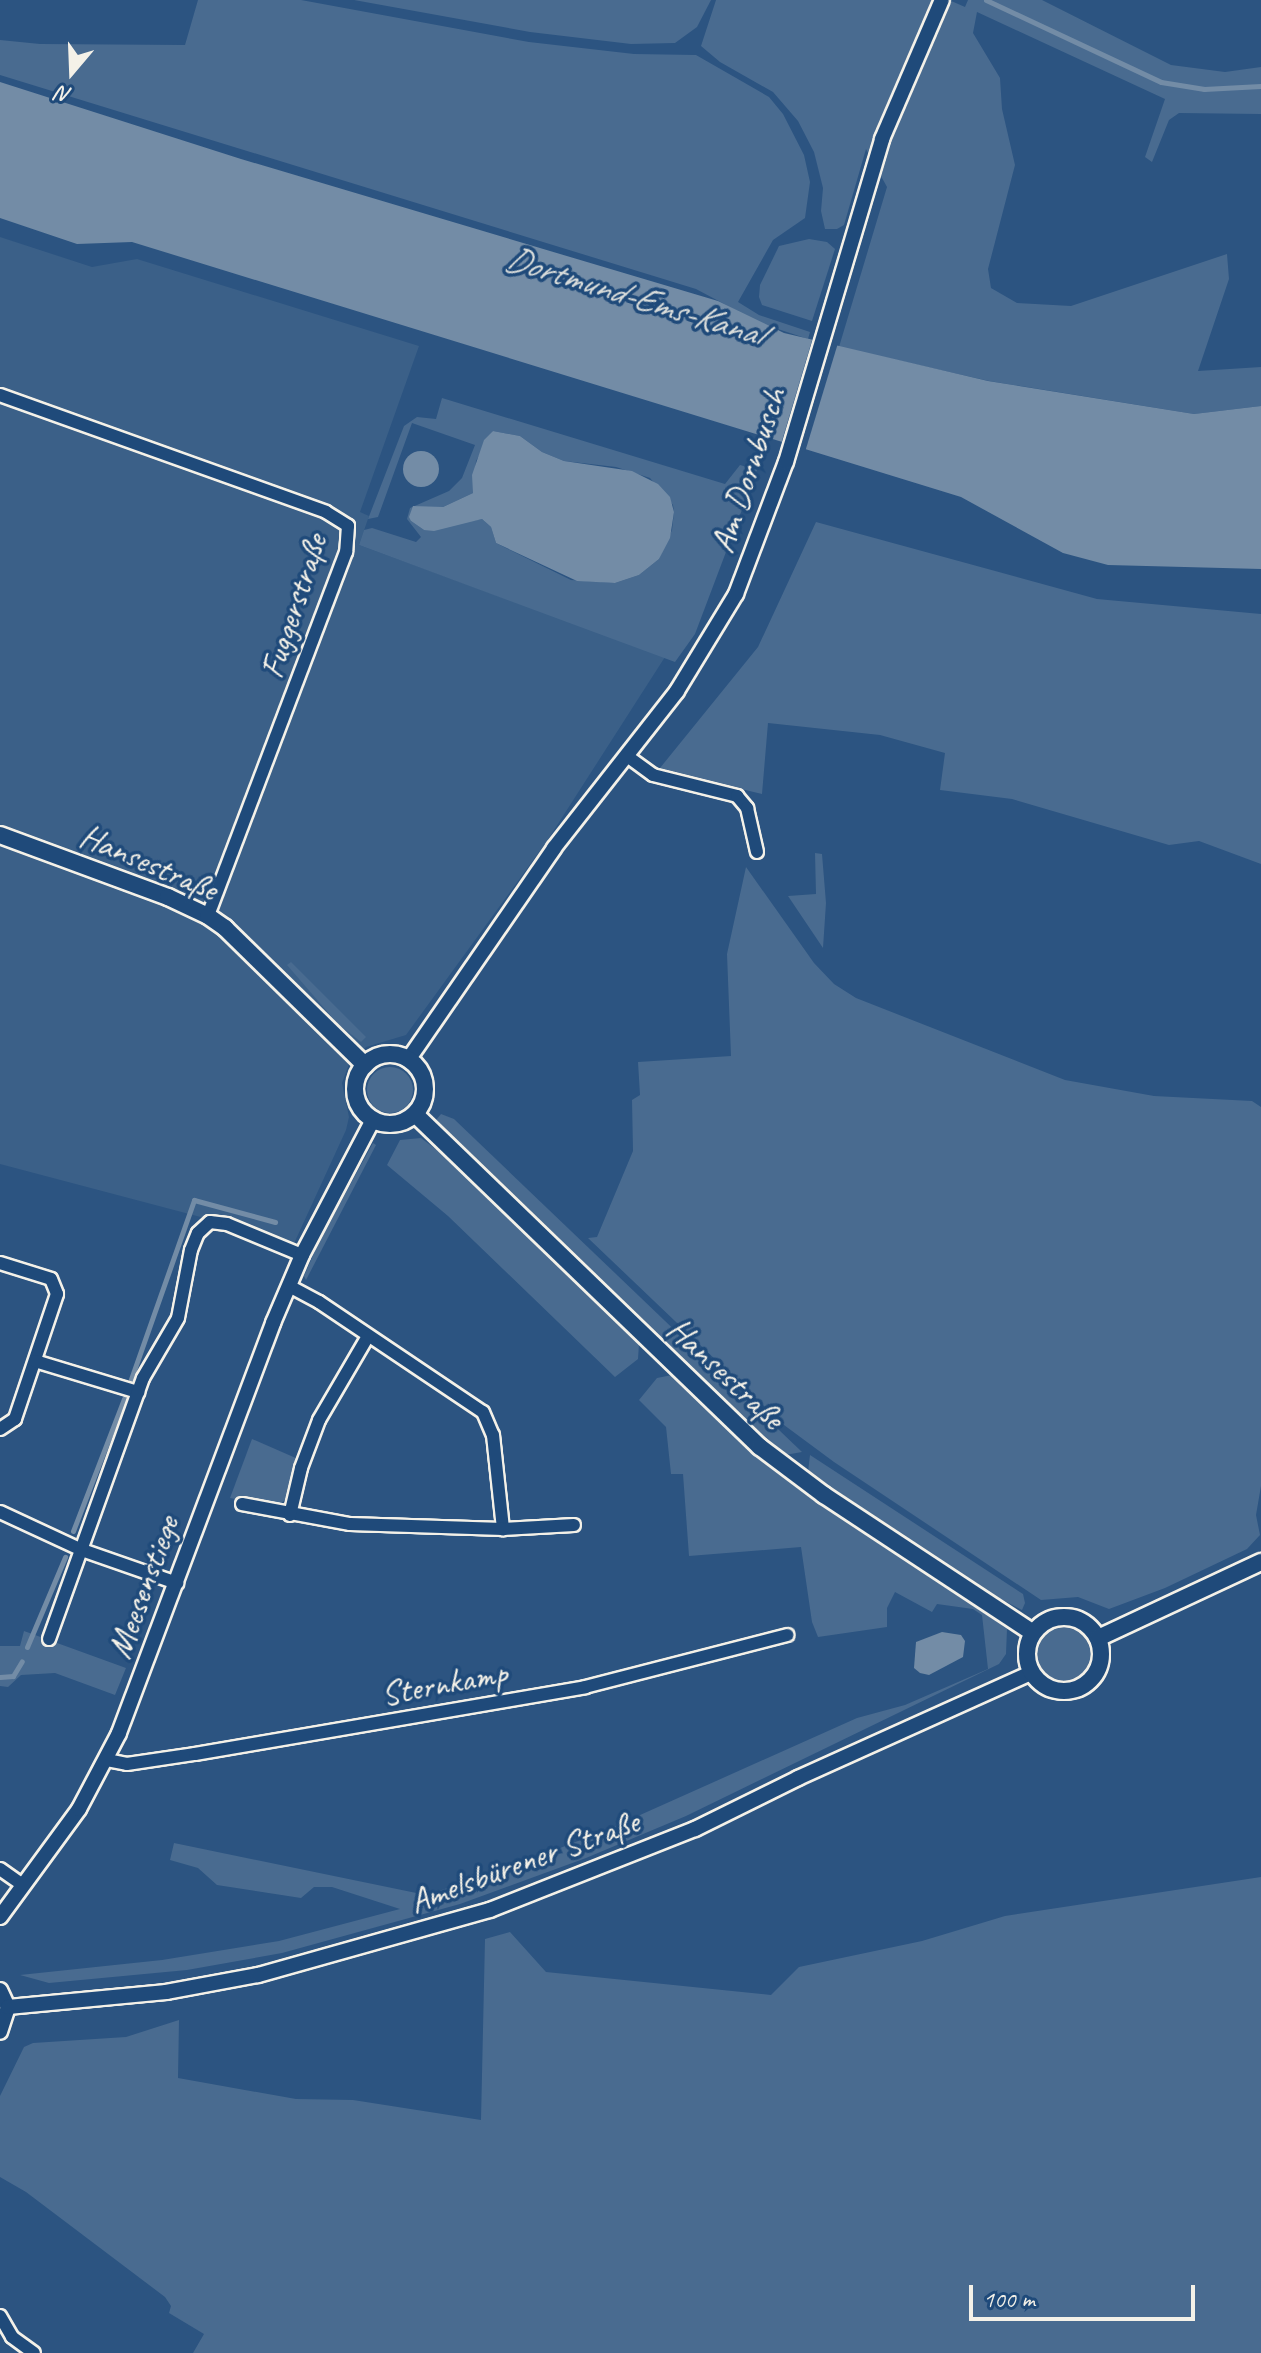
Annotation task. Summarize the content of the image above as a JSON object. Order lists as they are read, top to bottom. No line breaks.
{"streets":{"main road":["Hansestraße"],"street":["Am Dornbusch","Fuggerstraße","Meesenstiege","Sternkamp","Amelsbürener Straße"]},"crossings":[["Am Dornbusch","Hansestraße"],["Am Dornbusch","Meesenstiege"],["Fuggerstraße","Hansestraße"],["Hansestraße","Meesenstiege"],["Hansestraße","Amelsbürener Straße"],["Meesenstiege","Sternkamp"]],"water":["Dortmund-Ems-Kanal"],"scale_bar":"100 m","north":"bottom"}
